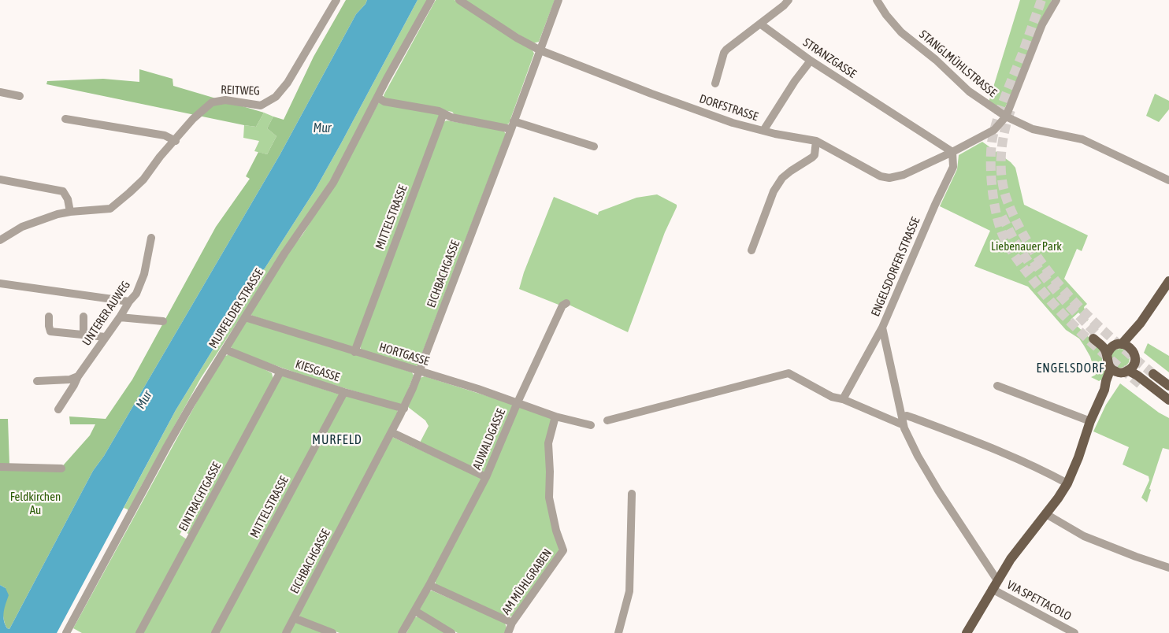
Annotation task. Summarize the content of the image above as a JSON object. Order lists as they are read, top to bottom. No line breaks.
{"streets":{"street":["STRANZGASSE","STANGLMÜHLSTRASSE","REITWEG","DORFSTRASSE","MITTELSTRASSE","ENGELSDORFER STRASSE","EICHBACHGASSE","MURFELDER STRASSE","UNTERER AUWEG","HORTGASSE","KIESGASSE","AUWALDGASSE","EINTRACHTGASSE","AM MÜHLGRABEN","VIA SPETTACOLO"]},"crossings":[["STRANZGASSE","DORFSTRASSE"],["STRANZGASSE","ENGELSDORFER STRASSE"],["STANGLMÜHLSTRASSE","DORFSTRASSE"],["DORFSTRASSE","ENGELSDORFER STRASSE"],["DORFSTRASSE","EICHBACHGASSE"],["MITTELSTRASSE","HORTGASSE"],["MITTELSTRASSE","KIESGASSE"],["EICHBACHGASSE","HORTGASSE"],["EICHBACHGASSE","KIESGASSE"],["MURFELDER STRASSE","HORTGASSE"],["MURFELDER STRASSE","KIESGASSE"],["HORTGASSE","AUWALDGASSE"],["HORTGASSE","AM MÜHLGRABEN"],["KIESGASSE","EINTRACHTGASSE"]],"districts":["ENGELSDORF","MURFELD"],"water":["Mur"],"parks":["Liebenauer Park","Feldkirchen Au"]}
